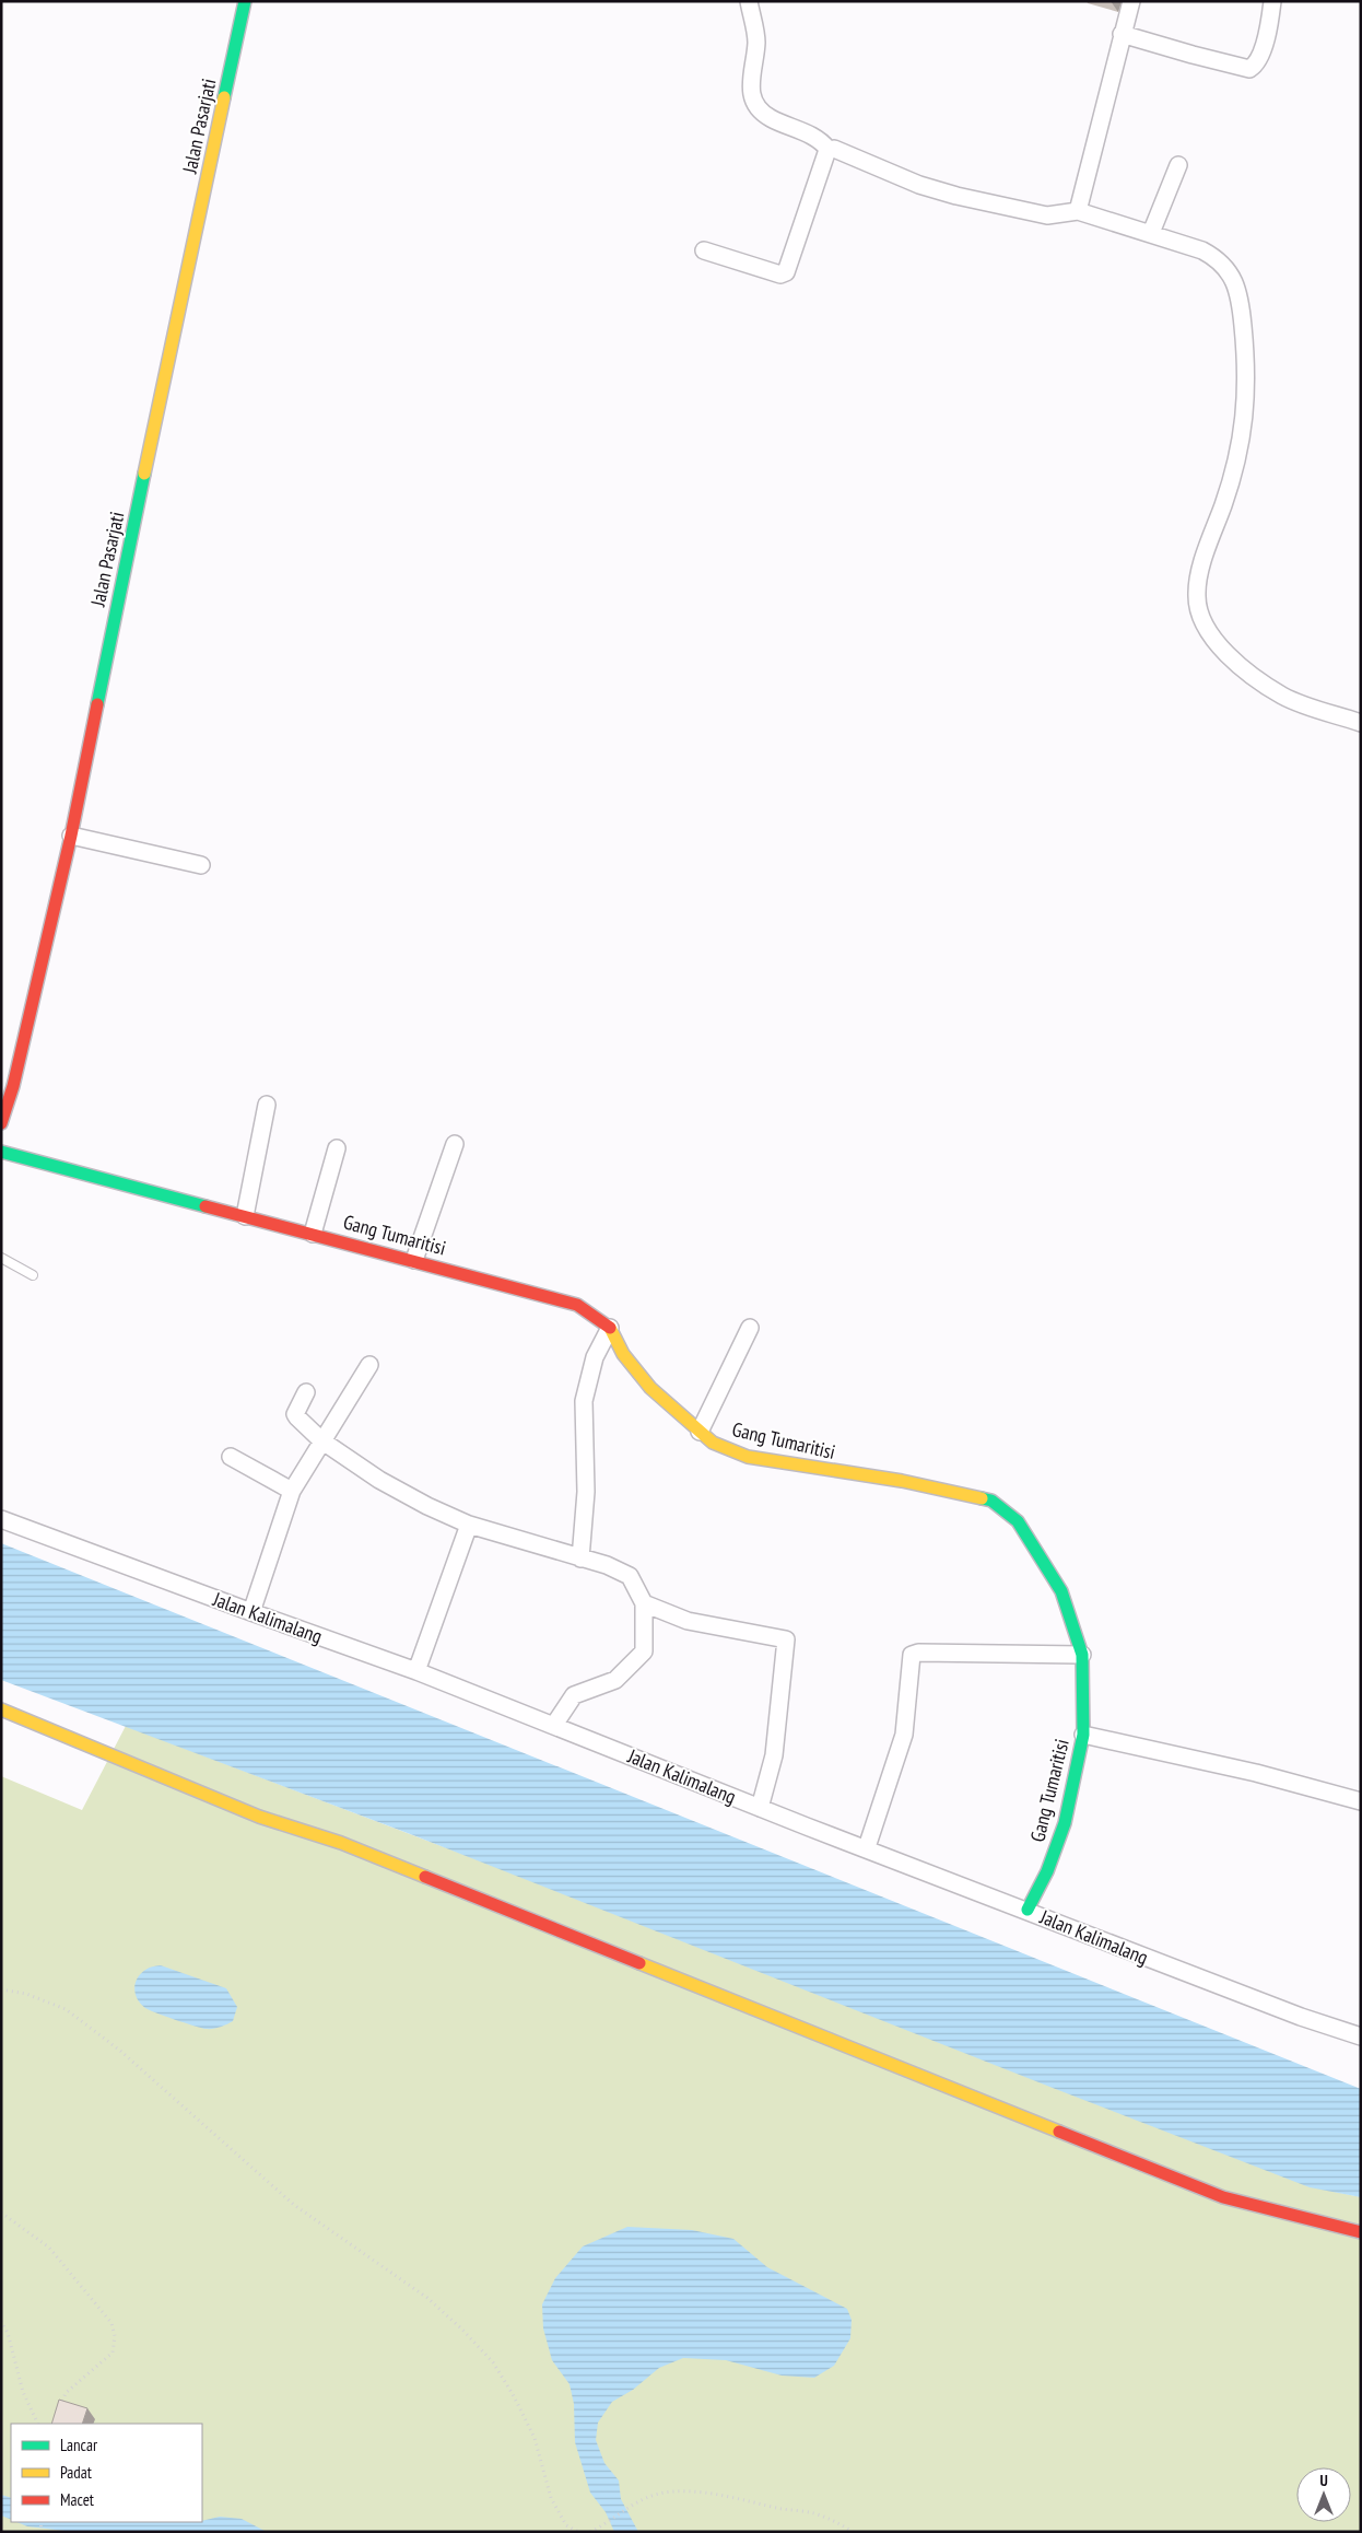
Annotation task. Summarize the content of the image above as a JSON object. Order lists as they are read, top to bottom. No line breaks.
{"streets":{"street":["Jalan Pasarjati","Gang Tumaritisi","Jalan Kalimalang"]},"crossings":[["Gang Tumaritisi","Jalan Kalimalang"]],"legend":["Lancar","Padat","Macet"],"north":"top"}
